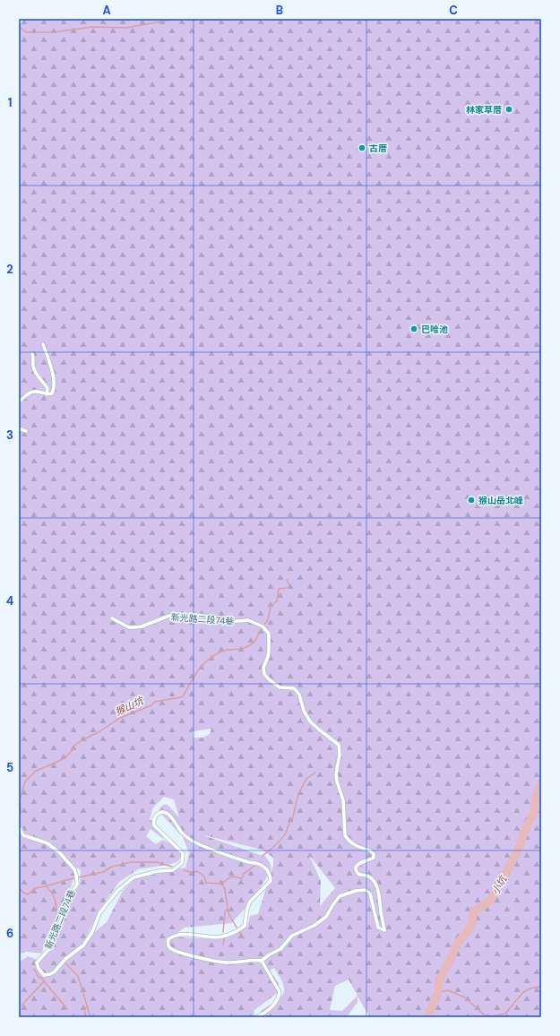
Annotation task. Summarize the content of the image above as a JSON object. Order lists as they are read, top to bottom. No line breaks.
{"streets":{"street":["新光路二段74巷"]},"water":["猴山坑","小坑"],"places":["林家草厝","古厝","巴哈池","猴山岳北峰"],"grid":{"columns":["A","B","C"],"rows":["1","2","3","4","5","6"]}}
